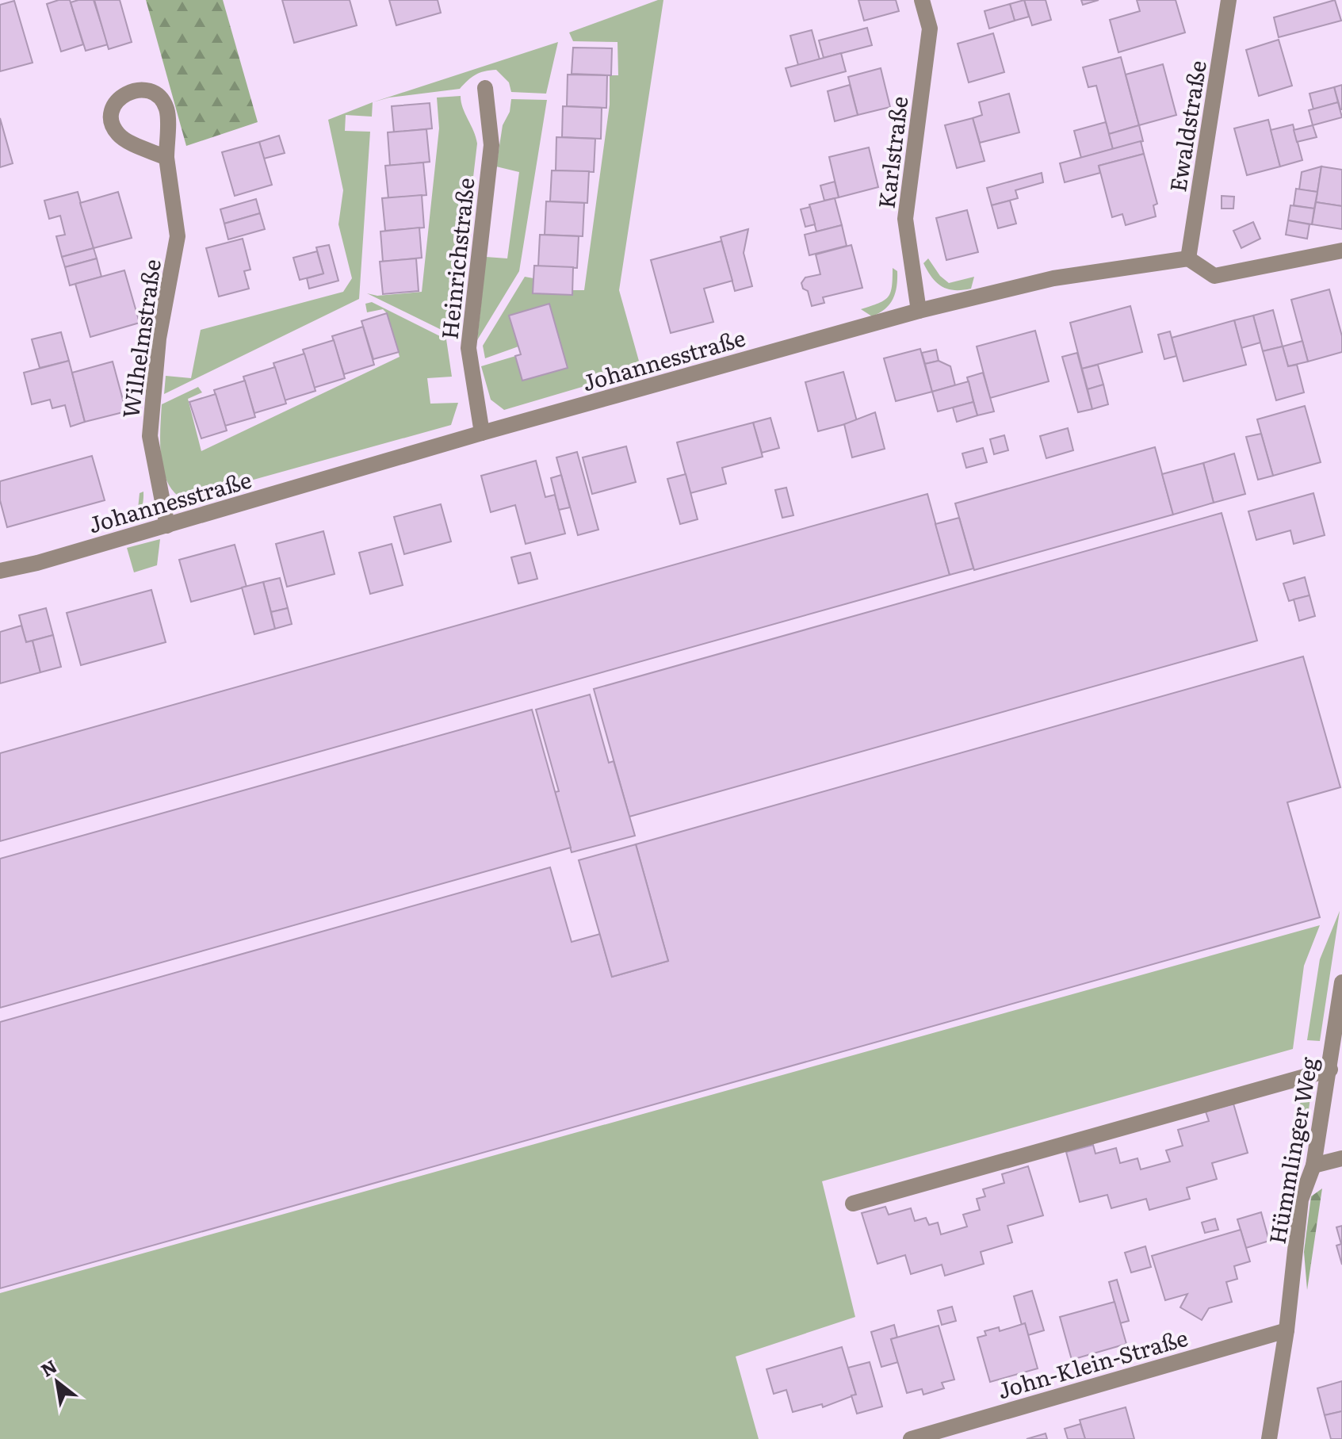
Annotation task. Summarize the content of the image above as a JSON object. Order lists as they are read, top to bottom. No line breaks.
{"streets":{"street":["Ewaldstraße","Karlstraße","Heinrichstraße","Wilhelmstraße","Johannesstraße","Hümmlinger Weg","John-Klein-Straße"]},"crossings":[["Ewaldstraße","Johannesstraße"],["Karlstraße","Johannesstraße"],["Heinrichstraße","Johannesstraße"],["Wilhelmstraße","Johannesstraße"],["Hümmlinger Weg","John-Klein-Straße"]],"north":"top left"}
